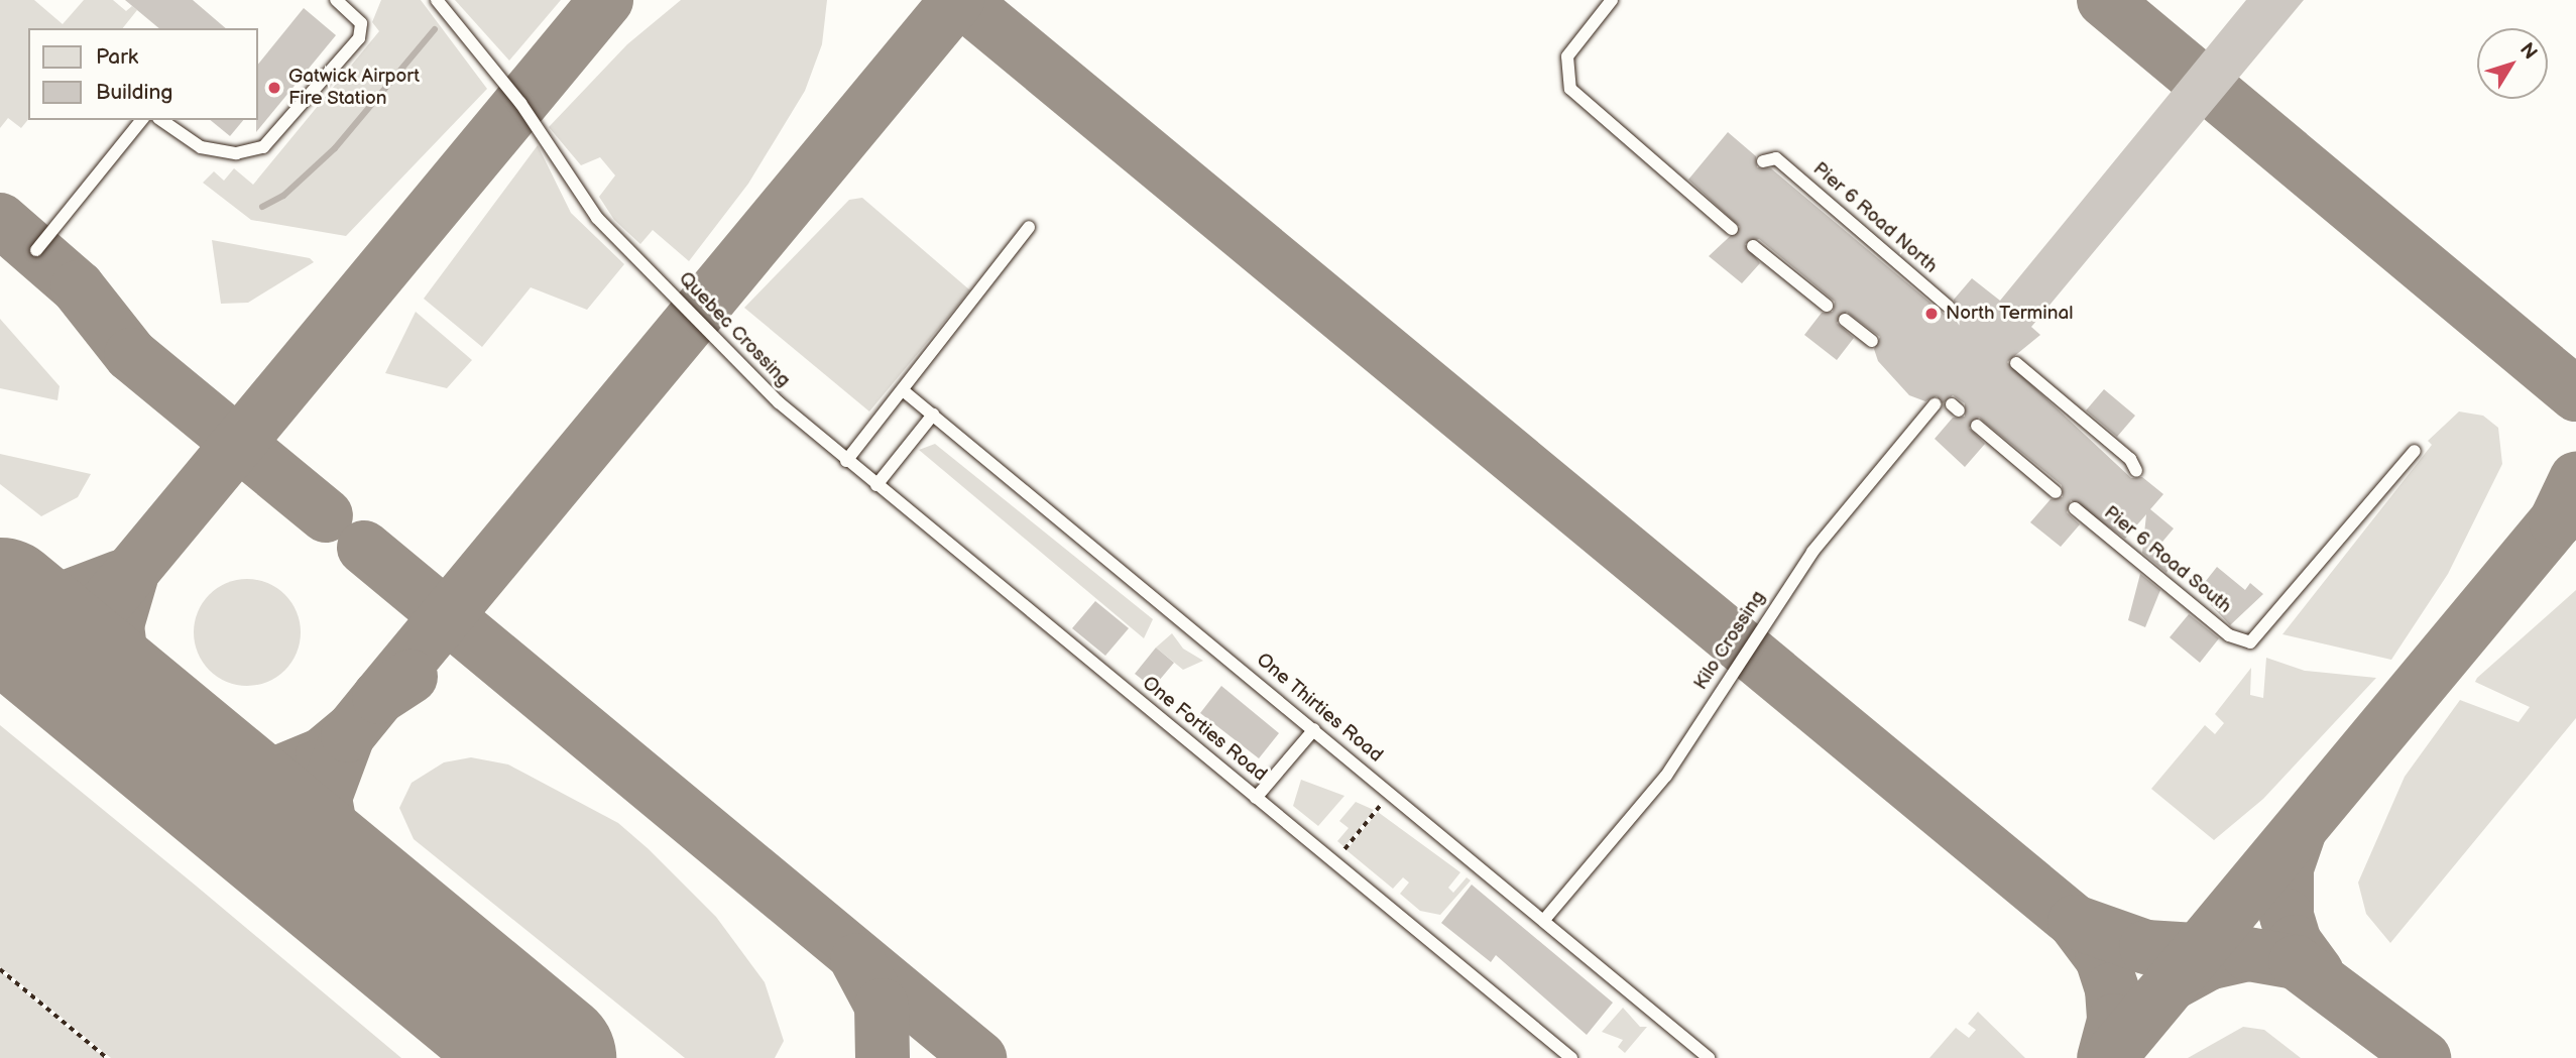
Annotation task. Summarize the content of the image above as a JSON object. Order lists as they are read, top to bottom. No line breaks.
{"streets":{"lane":["Pier 6 Road North","Quebec Crossing","Pier 6 Road South","Kilo Crossing","One Thirties Road","One Forties Road"]},"crossings":[["Quebec Crossing","One Forties Road"],["Kilo Crossing","One Thirties Road"]],"places":["Gatwick Airport Fire Station","North Terminal"],"legend":["Park","Building"],"north":"top right"}
